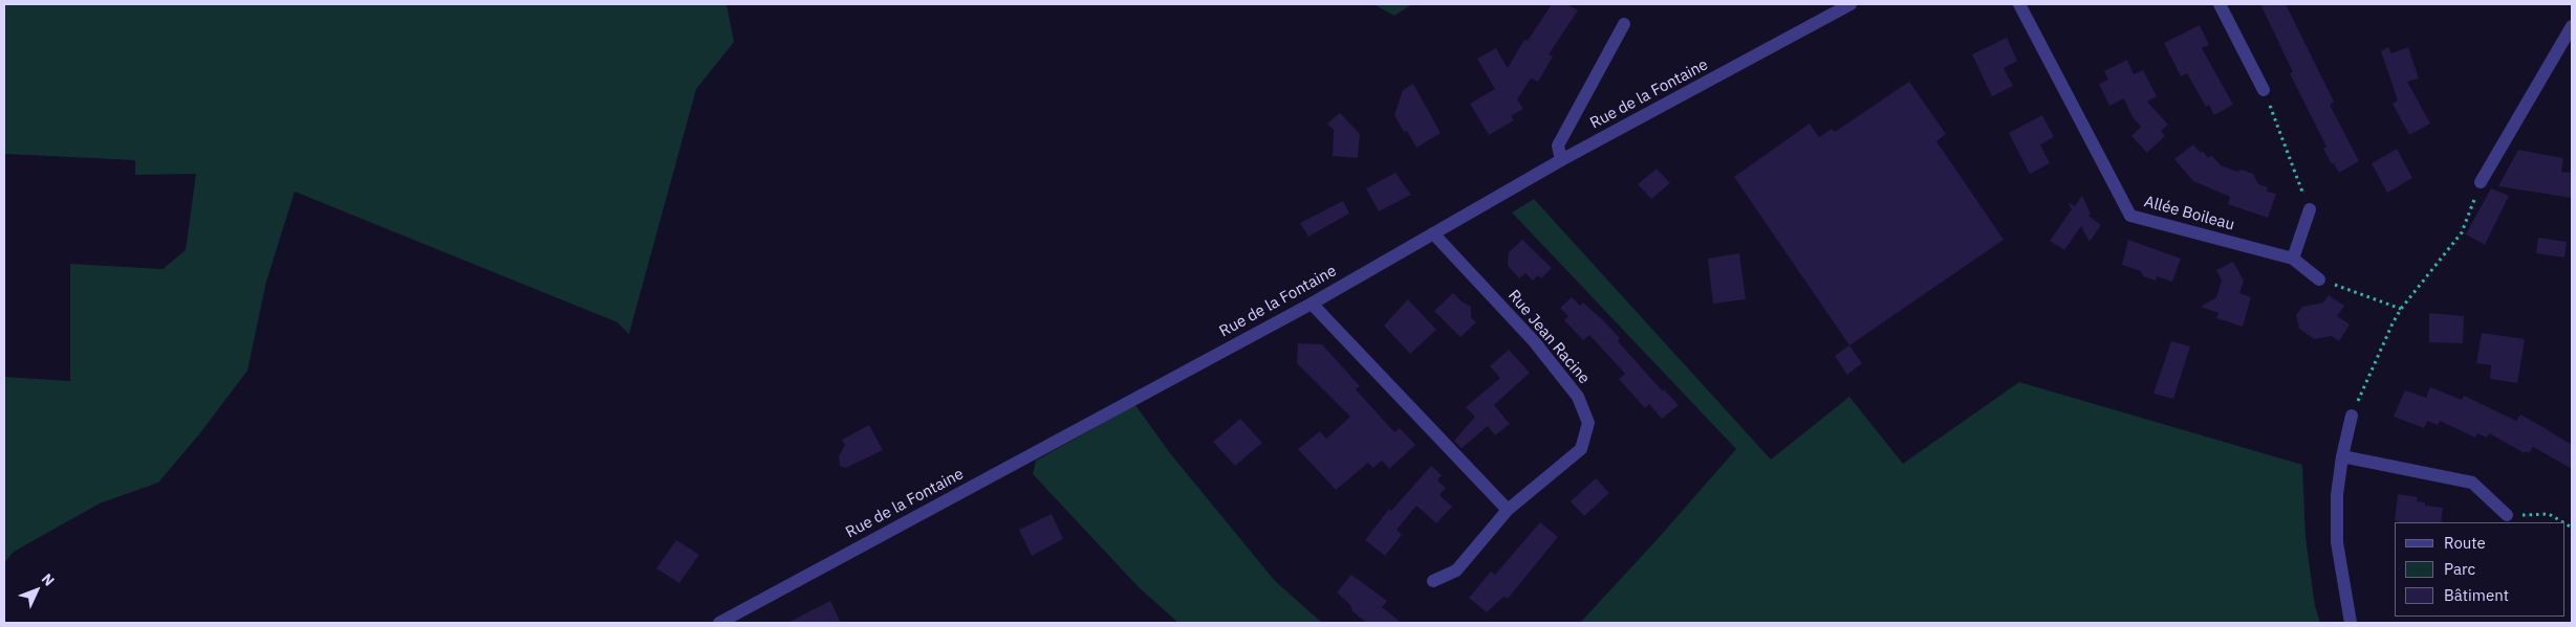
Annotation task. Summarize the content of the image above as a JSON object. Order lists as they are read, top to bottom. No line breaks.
{"streets":{"street":["Rue de la Fontaine","Allée Boileau","Rue Jean Racine"]},"crossings":[["Rue de la Fontaine","Rue Jean Racine"]],"legend":["Route","Parc","Bâtiment"],"north":"top right"}
